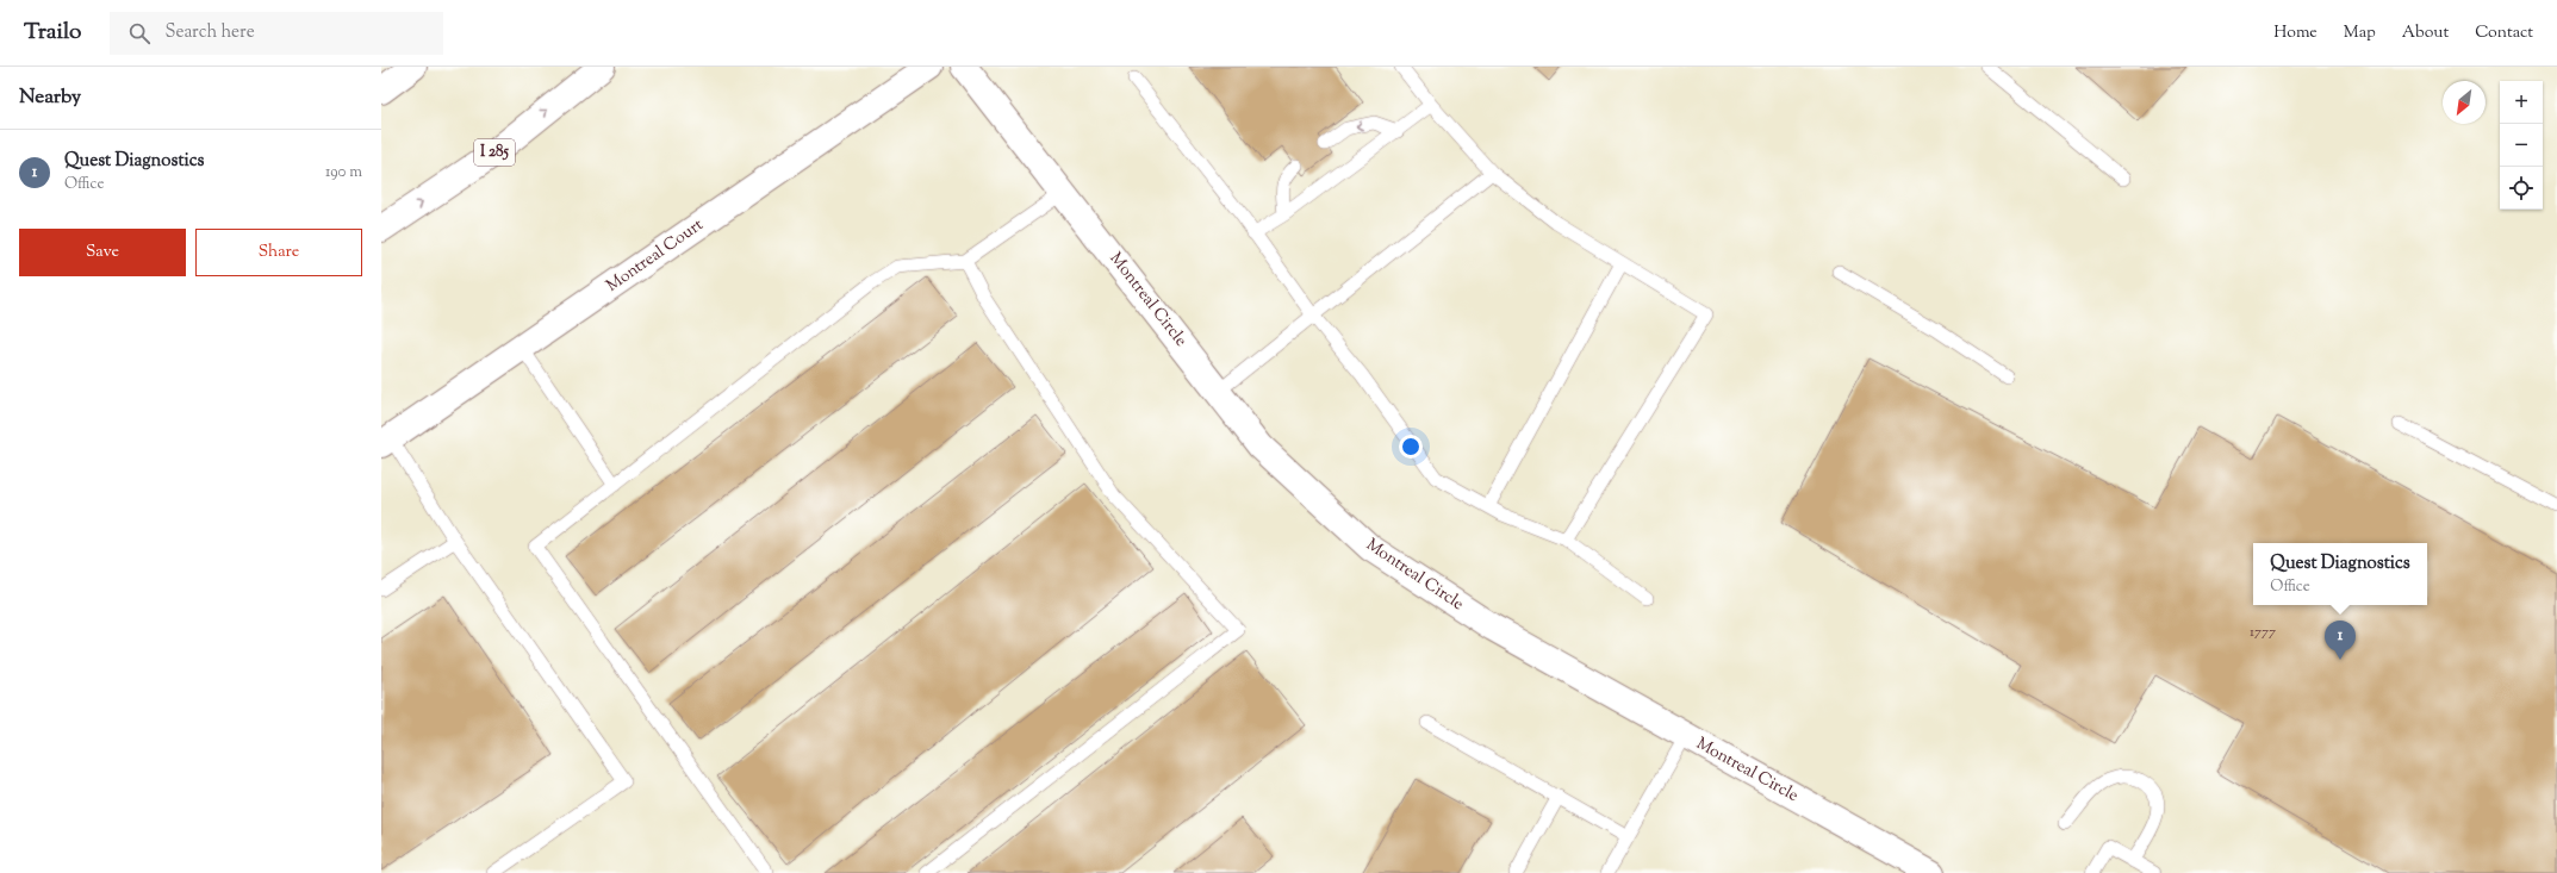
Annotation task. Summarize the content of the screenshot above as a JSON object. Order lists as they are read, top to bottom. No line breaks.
{"streets":{"main road":["I 285","Montreal Court","Montreal Circle"]},"house_numbers":["1777"],"north":"bottom left","page":{"header":"Trailo","search":"Search here","nav":["Home","Map","About","Contact"],"heading":"Nearby","map_buttons":["+","−"],"list":[{"mark":"1","name":"Quest Diagnostics","note":"Office","value":"190 m"}],"buttons":["Save","Share"],"popup":["Quest Diagnostics","Office"],"pins":"1"}}
